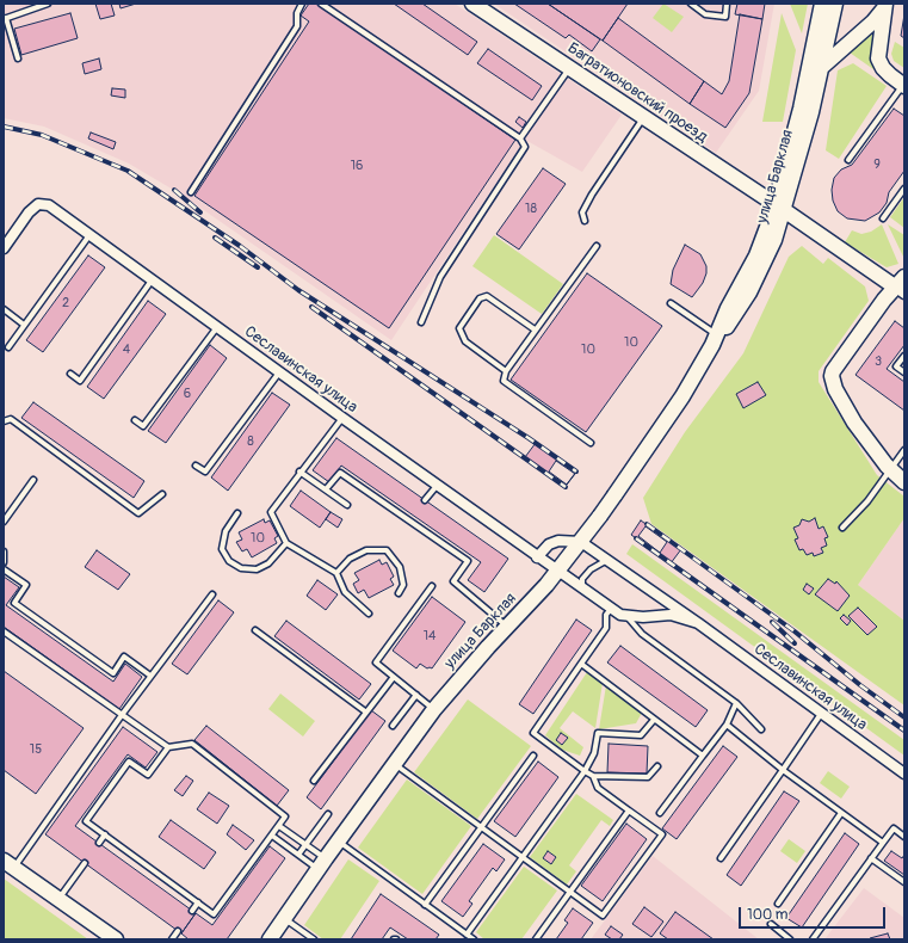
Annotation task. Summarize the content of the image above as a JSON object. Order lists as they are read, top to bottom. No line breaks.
{"streets":{"main road":["Багратионовский проезд","улица Барклая"],"street":["Сеславинская улица"]},"crossings":[["Багратионовский проезд","улица Барклая"],["улица Барклая","Сеславинская улица"]],"house_numbers":["9","16","18","2","10","4","10","3","6","8","10","14","15"],"scale_bar":"100 m"}
